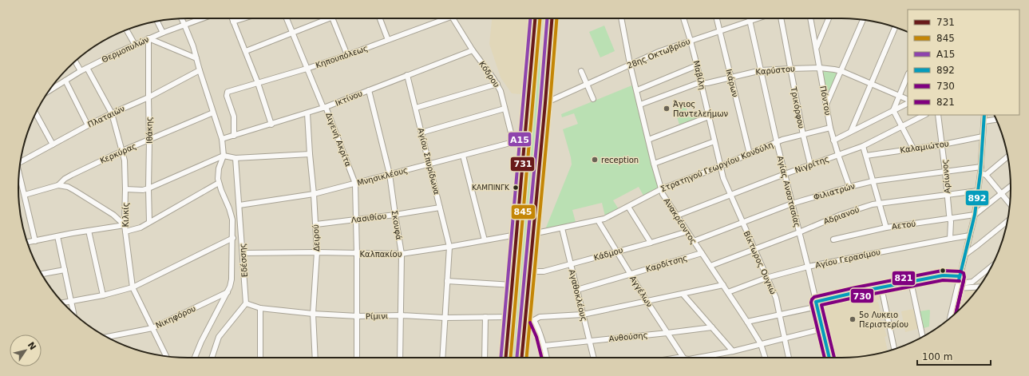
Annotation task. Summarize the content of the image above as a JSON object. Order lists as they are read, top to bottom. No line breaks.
{"streets":{"street":["Θερμοπυλών","28ης Οκτωβρίου","Κηπουπόλεως","Καρύστου","Κόδρου","Μαβίλη","Ικάρων","Ικτίνου","Πόντου","Τρικόρφου","Πλαταιών","Ιθάκης","Διγενή Ακρίτα","Καλαμιώτου","Κερκύρας","Αγίου Σπυρίδωνα","Νιγρίτης","Στρατηγού Γεωργίου Κονδύλη","Μνησικλέους","Αρίωνος","Αγίας Αναστασίας","Φιλιατρών","Κιλκίς","Αδριανού","Λασιθίου","Ανακρέοντος","Σκουφά","Αετού","Δειρού","Καλπακίου","Κάδμου","Αγίου Γερασίμου","Εδέσσης","Βίκτωρος Ουγκώ","Καρδίτσης","Αγγέλων","Αγαθοκλέους","Ρίμινι","Νικηφόρου","Ανθούσης"]},"crossings":[["Θερμοπυλών","Ιθάκης"],["Θερμοπυλών","Κιλκίς"],["Θερμοπυλών","Εδέσσης"],["28ης Οκτωβρίου","Μαβίλη"],["28ης Οκτωβρίου","Ικάρων"],["28ης Οκτωβρίου","Αγίας Αναστασίας"],["28ης Οκτωβρίου","Ανακρέοντος"],["Κηπουπόλεως","Ικτίνου"],["Κηπουπόλεως","Διγενή Ακρίτα"],["Καρύστου","Μαβίλη"],["Καρύστου","Ικάρων"],["Καρύστου","Πόντου"],["Καρύστου","Τρικόρφου"],["Καρύστου","Αγίας Αναστασίας"],["Καρύστου","Ανακρέοντος"],["Κόδρου","Ικτίνου"],["Κόδρου","Μνησικλέους"],["Μαβίλη","Στρατηγού Γεωργίου Κονδύλη"],["Μαβίλη","Βίκτωρος Ουγκώ"],["Ικάρων","Στρατηγού Γεωργίου Κονδύλη"],["Ικτίνου","Διγενή Ακρίτα"],["Ικτίνου","Αγίου Σπυρίδωνα"],["Ικτίνου","Σκουφά"],["Ικτίνου","Δειρού"],["Ικτίνου","Εδέσσης"],["Πόντου","Νιγρίτης"],["Πόντου","Στρατηγού Γεωργίου Κονδύλη"],["Πόντου","Φιλιατρών"],["Τρικόρφου","Νιγρίτης"],["Τρικόρφου","Στρατηγού Γεωργίου Κονδύλη"],["Πλαταιών","Ιθάκης"],["Πλαταιών","Κιλκίς"],["Πλαταιών","Εδέσσης"],["Ιθάκης","Κερκύρας"],["Διγενή Ακρίτα","Μνησικλέους"],["Διγενή Ακρίτα","Λασιθίου"],["Διγενή Ακρίτα","Καλπακίου"],["Διγενή Ακρίτα","Ρίμινι"],["Καλαμιώτου","Αρίωνος"],["Κερκύρας","Κιλκίς"],["Κερκύρας","Εδέσσης"],["Αγίου Σπυρίδωνα","Μνησικλέους"],["Αγίου Σπυρίδωνα","Λασιθίου"],["Αγίου Σπυρίδωνα","Καλπακίου"],["Αγίου Σπυρίδωνα","Ρίμινι"],["Νιγρίτης","Αγίας Αναστασίας"],["Νιγρίτης","Ανακρέοντος"],["Νιγρίτης","Βίκτωρος Ουγκώ"],["Στρατηγού Γεωργίου Κονδύλη","Αγίας Αναστασίας"],["Στρατηγού Γεωργίου Κονδύλη","Ανακρέοντος"],["Στρατηγού Γεωργίου Κονδύλη","Βίκτωρος Ουγκώ"],["Στρατηγού Γεωργίου Κονδύλη","Αγγέλων"],["Στρατηγού Γεωργίου Κονδύλη","Αγαθοκλέους"],["Μνησικλέους","Σκουφά"],["Μνησικλέους","Δειρού"],["Μνησικλέους","Εδέσσης"],["Αρίωνος","Φιλιατρών"],["Αρίωνος","Αδριανού"],["Αρίωνος","Αετού"],["Αρίωνος","Αγίου Γερασίμου"],["Αγίας Αναστασίας","Φιλιατρών"],["Αγίας Αναστασίας","Αδριανού"],["Αγίας Αναστασίας","Αγίου Γερασίμου"],["Φιλιατρών","Ανακρέοντος"],["Φιλιατρών","Βίκτωρος Ουγκώ"],["Κιλκίς","Νικηφόρου"],["Αδριανού","Ανακρέοντος"],["Αδριανού","Βίκτωρος Ουγκώ"],["Λασιθίου","Σκουφά"],["Λασιθίου","Δειρού"],["Ανακρέοντος","Κάδμου"],["Ανακρέοντος","Αγίου Γερασίμου"],["Ανακρέοντος","Καρδίτσης"],["Σκουφά","Καλπακίου"],["Σκουφά","Ρίμινι"],["Δειρού","Καλπακίου"],["Δειρού","Ρίμινι"],["Καλπακίου","Εδέσσης"],["Κάδμου","Αγγέλων"],["Κάδμου","Αγαθοκλέους"],["Αγίου Γερασίμου","Βίκτωρος Ουγκώ"],["Εδέσσης","Ρίμινι"],["Εδέσσης","Νικηφόρου"],["Καρδίτσης","Αγγέλων"],["Καρδίτσης","Αγαθοκλέους"],["Αγγέλων","Ανθούσης"],["Αγαθοκλέους","Ανθούσης"]],"places":["Άγιος Παντελεήμων","reception","ΚΑΜΠΙΝΓΚ","5ο Λυκειο Περιστερίου"],"lines":["transit line 731","transit line 845","transit line Α15","transit line 892","transit line 821","transit line 730"],"legend":["731","845","Α15","892","730","821"],"scale_bar":"100 m","north":"top right"}
